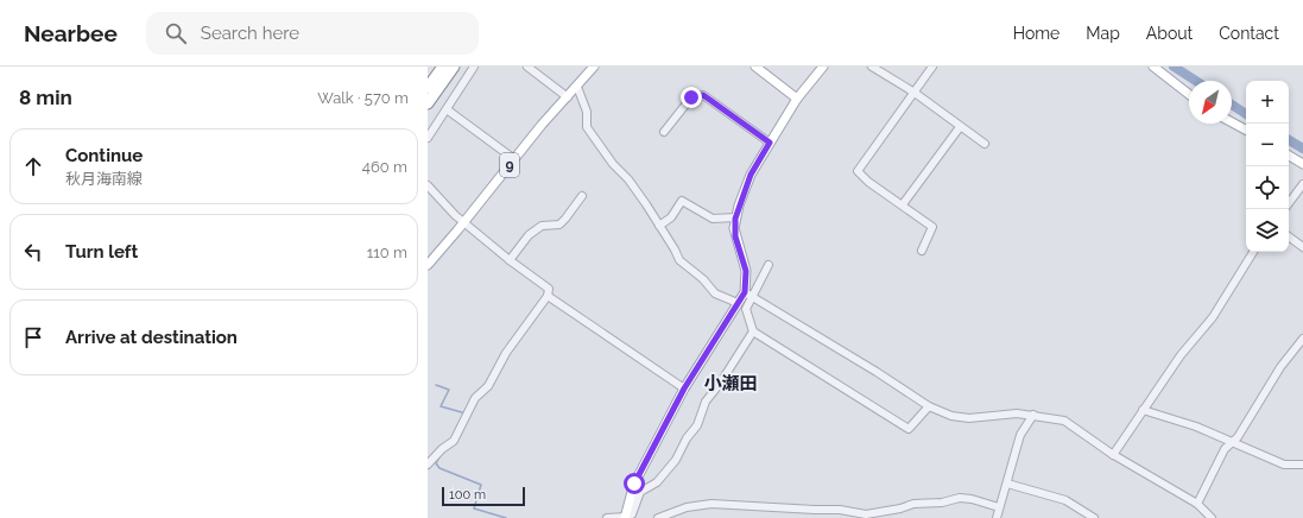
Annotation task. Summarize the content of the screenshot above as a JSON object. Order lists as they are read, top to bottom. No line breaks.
{"streets":{"main road":["9"]},"districts":["小瀬田"],"scale_bar":"100 m","north":"bottom left","page":{"header":"Nearbee","search":"Search here","nav":["Home","Map","About","Contact"],"heading":["8 min","Walk · 570 m"],"map_buttons":["+","−"],"list":[["Continue","秋月海南線","460 m"],["Turn left","110 m"],"Arrive at destination"],"scale":"100 m"}}
